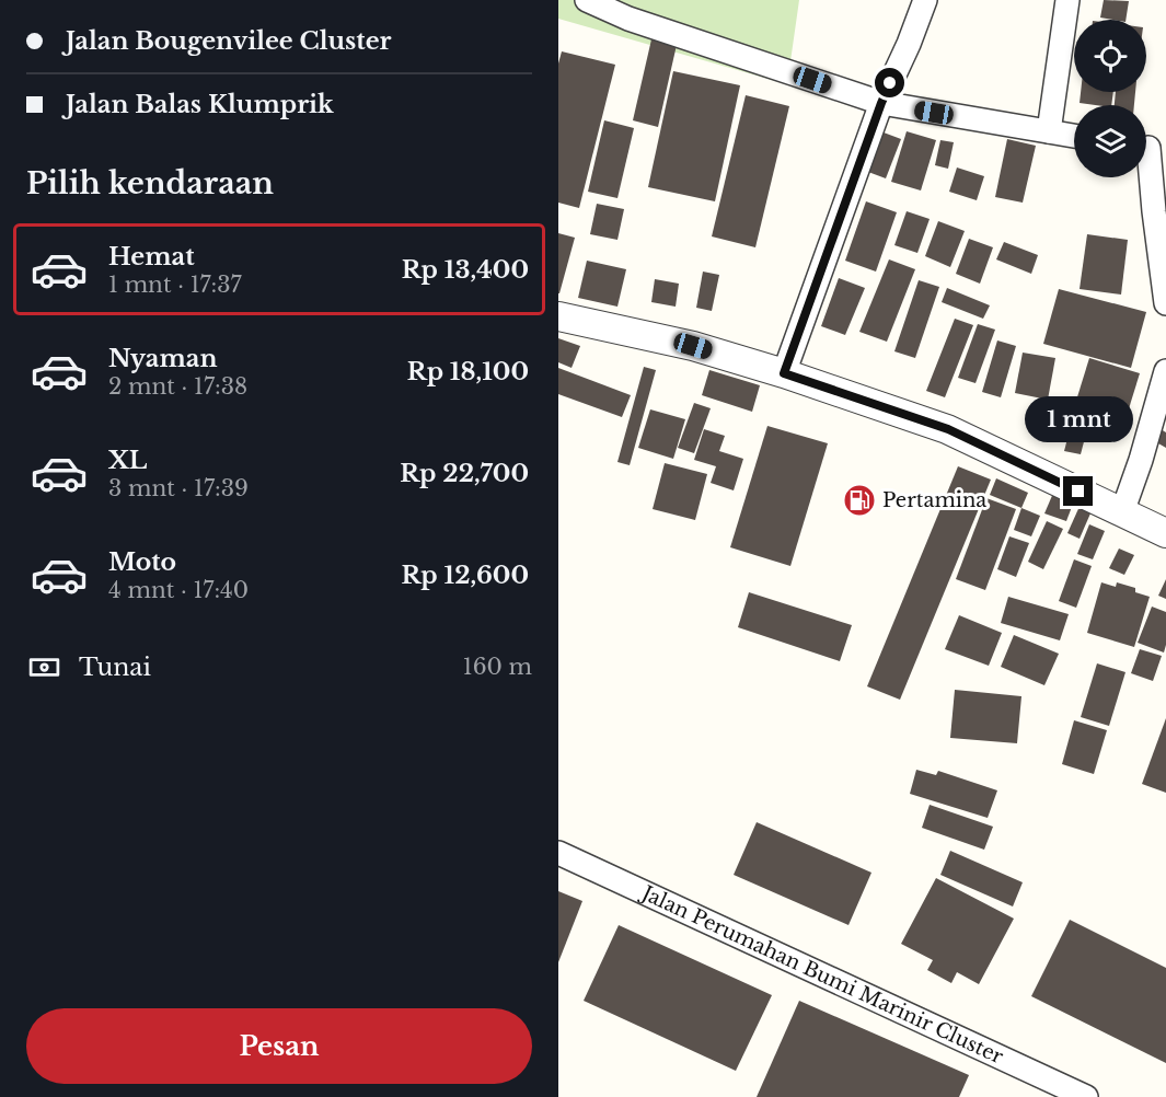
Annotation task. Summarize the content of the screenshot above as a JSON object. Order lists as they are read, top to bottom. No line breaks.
{"streets":{"street":["Jalan Perumahan Bumi Marinir Cluster"]},"places":{"fuel station":["Pertamina"]},"page":{"banner":["Jalan Bougenvilee Cluster","Jalan Balas Klumprik"],"heading":"Pilih kendaraan","list":[{"name":"Hemat","note":"1 mnt · 17:37","value":"Rp 13,400"},{"name":"Nyaman","note":"2 mnt · 17:38","value":"Rp 18,100"},{"name":"XL","note":"3 mnt · 17:39","value":"Rp 22,700"},{"name":"Moto","note":"4 mnt · 17:40","value":"Rp 12,600"}],"bubble":"1 mnt","pay":["Tunai","160 m"],"buttons":"Pesan"}}
